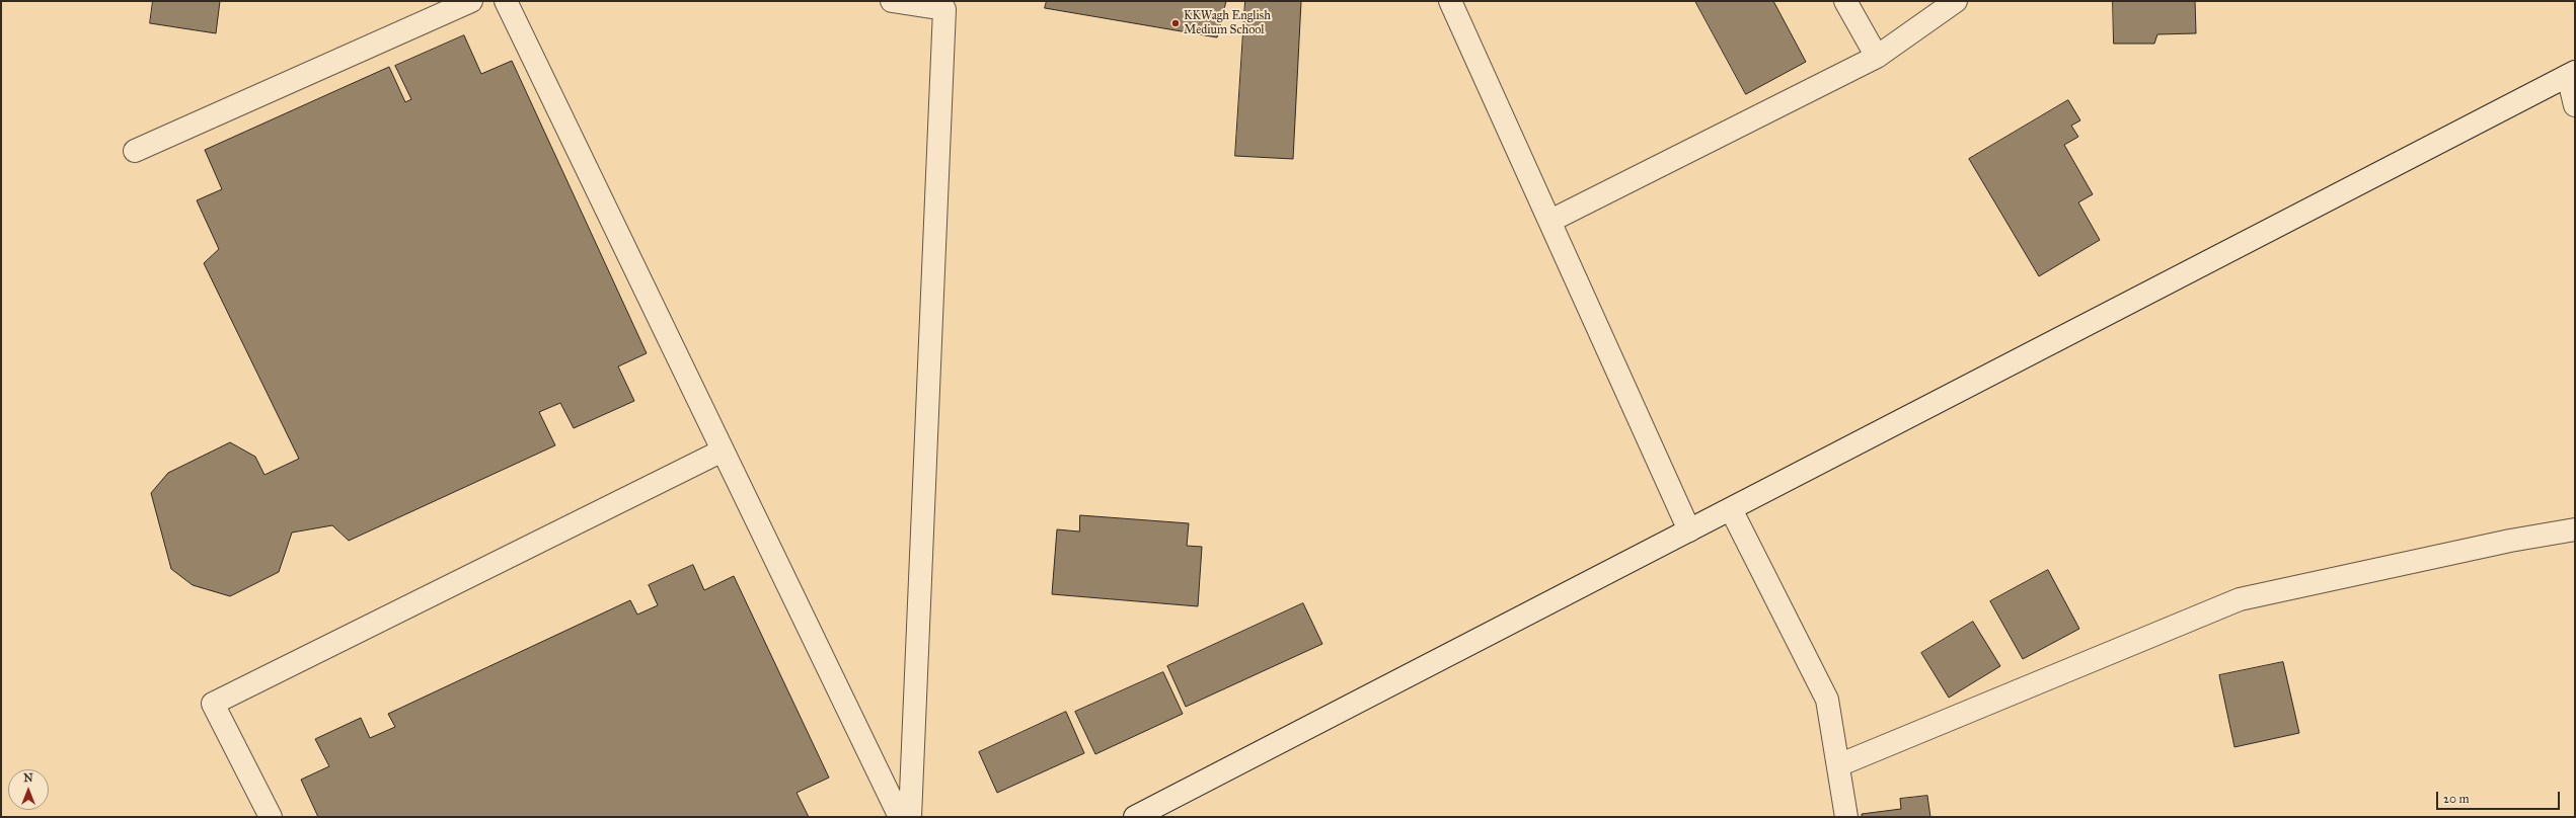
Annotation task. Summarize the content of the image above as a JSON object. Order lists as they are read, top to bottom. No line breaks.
{"places":["KKWagh English Medium School"],"scale_bar":"20 m","north":"top"}
